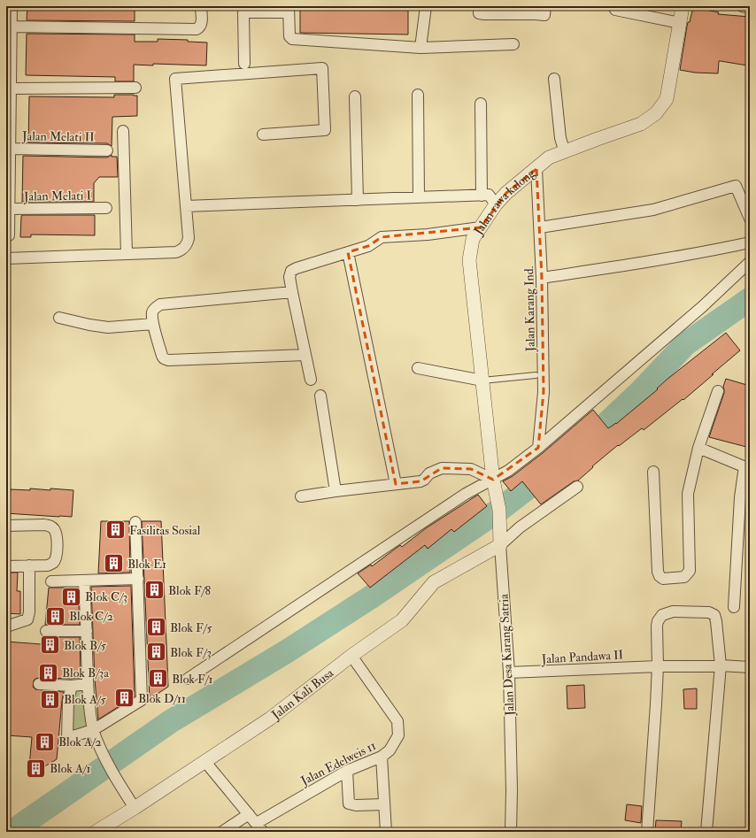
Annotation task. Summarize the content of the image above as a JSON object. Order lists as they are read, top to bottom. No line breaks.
{"streets":{"street":["Jalan Melati II","Jalan Melati I","Jalan rawa kalong","Jalan Karang Ind.","Jalan Desa Karang Satria","Jalan Pandawa II","Jalan Kali Busa","Jalan Edelweis 11"]},"crossings":[["Jalan rawa kalong","Jalan Karang Ind."],["Jalan rawa kalong","Jalan Desa Karang Satria"],["Jalan Desa Karang Satria","Jalan Pandawa II"],["Jalan Desa Karang Satria","Jalan Kali Busa"],["Jalan Kali Busa","Jalan Edelweis 11"]],"places":{"building":["Fasilitas Sosial","Blok E1","Blok F/8","Blok C/3","Blok C/2","Blok F/5","Blok B/5","Blok F/3","Blok B/3a","Blok F/1","Blok D/11","Blok A/5","Blok A/2","Blok A/1"]}}
